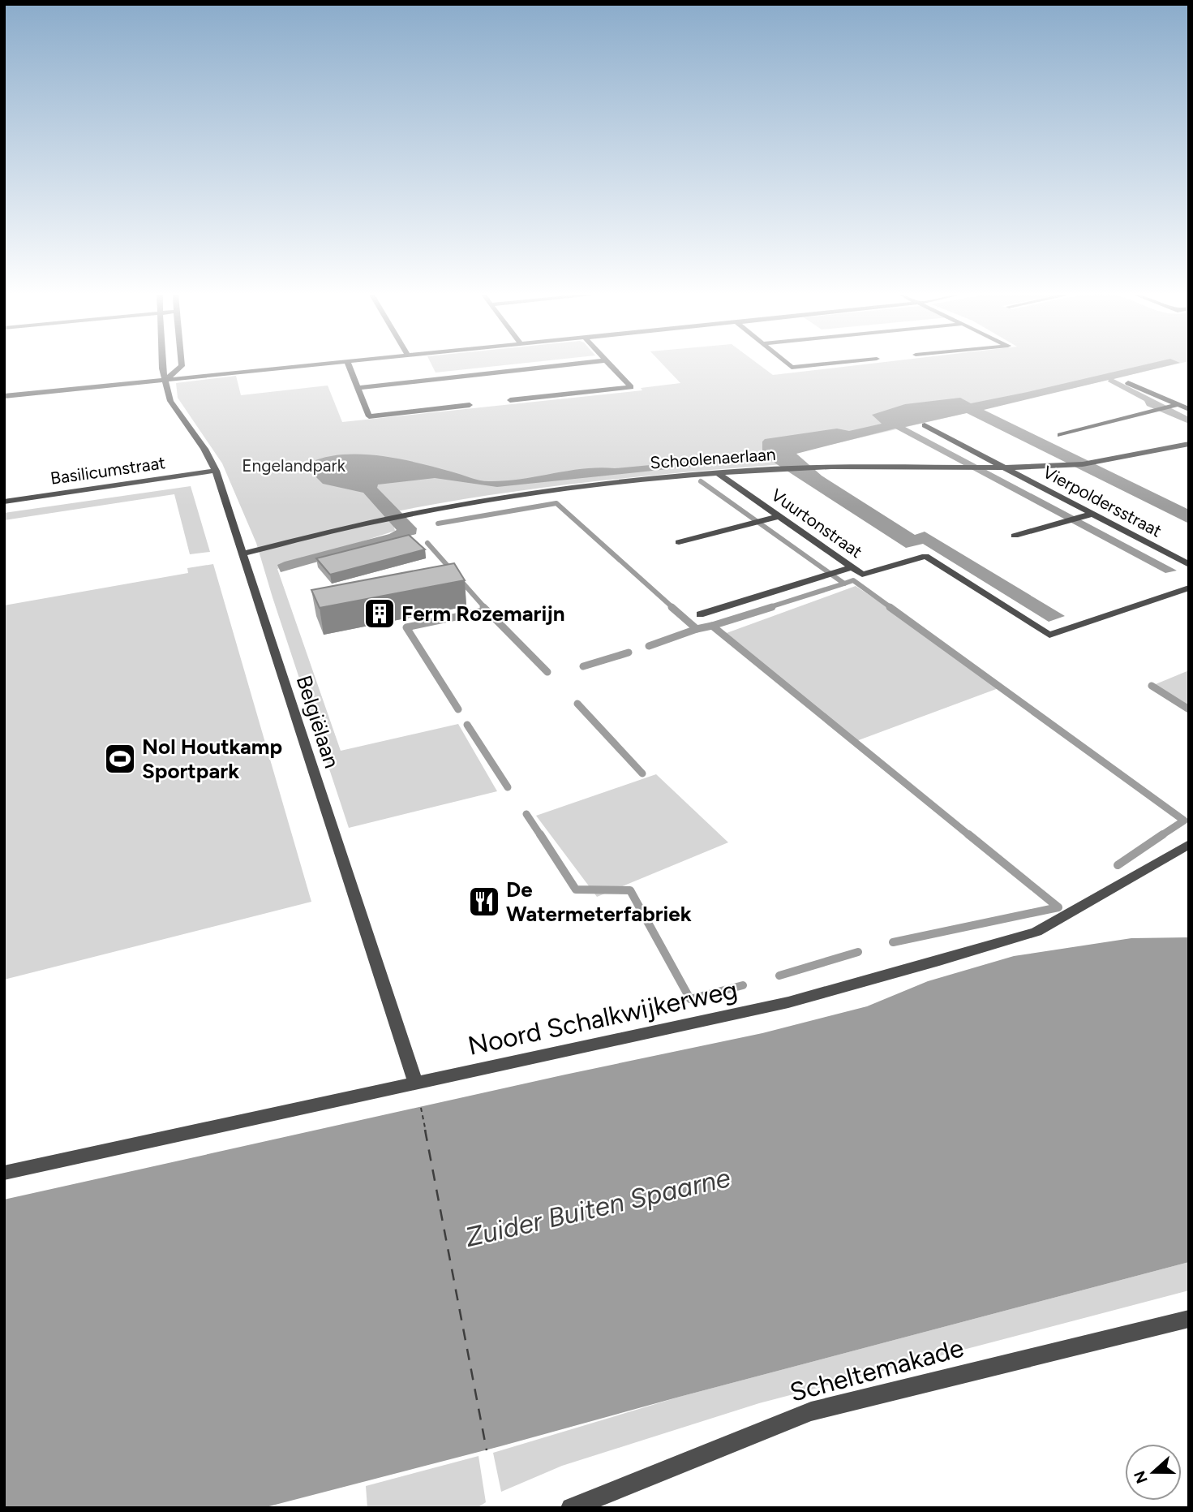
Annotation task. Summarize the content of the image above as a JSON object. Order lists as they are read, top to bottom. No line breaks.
{"streets":{"street":["Schoolenaerlaan","Basilicumstraat","Vierpoldersstraat","Vuurtonstraat","Belgiëlaan","Noord Schalkwijkerweg","Scheltemakade"]},"crossings":[["Schoolenaerlaan","Vierpoldersstraat"],["Schoolenaerlaan","Vuurtonstraat"],["Schoolenaerlaan","Belgiëlaan"],["Basilicumstraat","Belgiëlaan"],["Belgiëlaan","Noord Schalkwijkerweg"]],"water":["Zuider Buiten Spaarne"],"parks":["Engelandpark"],"places":{"building":["Ferm Rozemarijn"],"sports":["Nol Houtkamp Sportpark"],"restaurant":["De Watermeterfabriek"]},"north":"left"}
